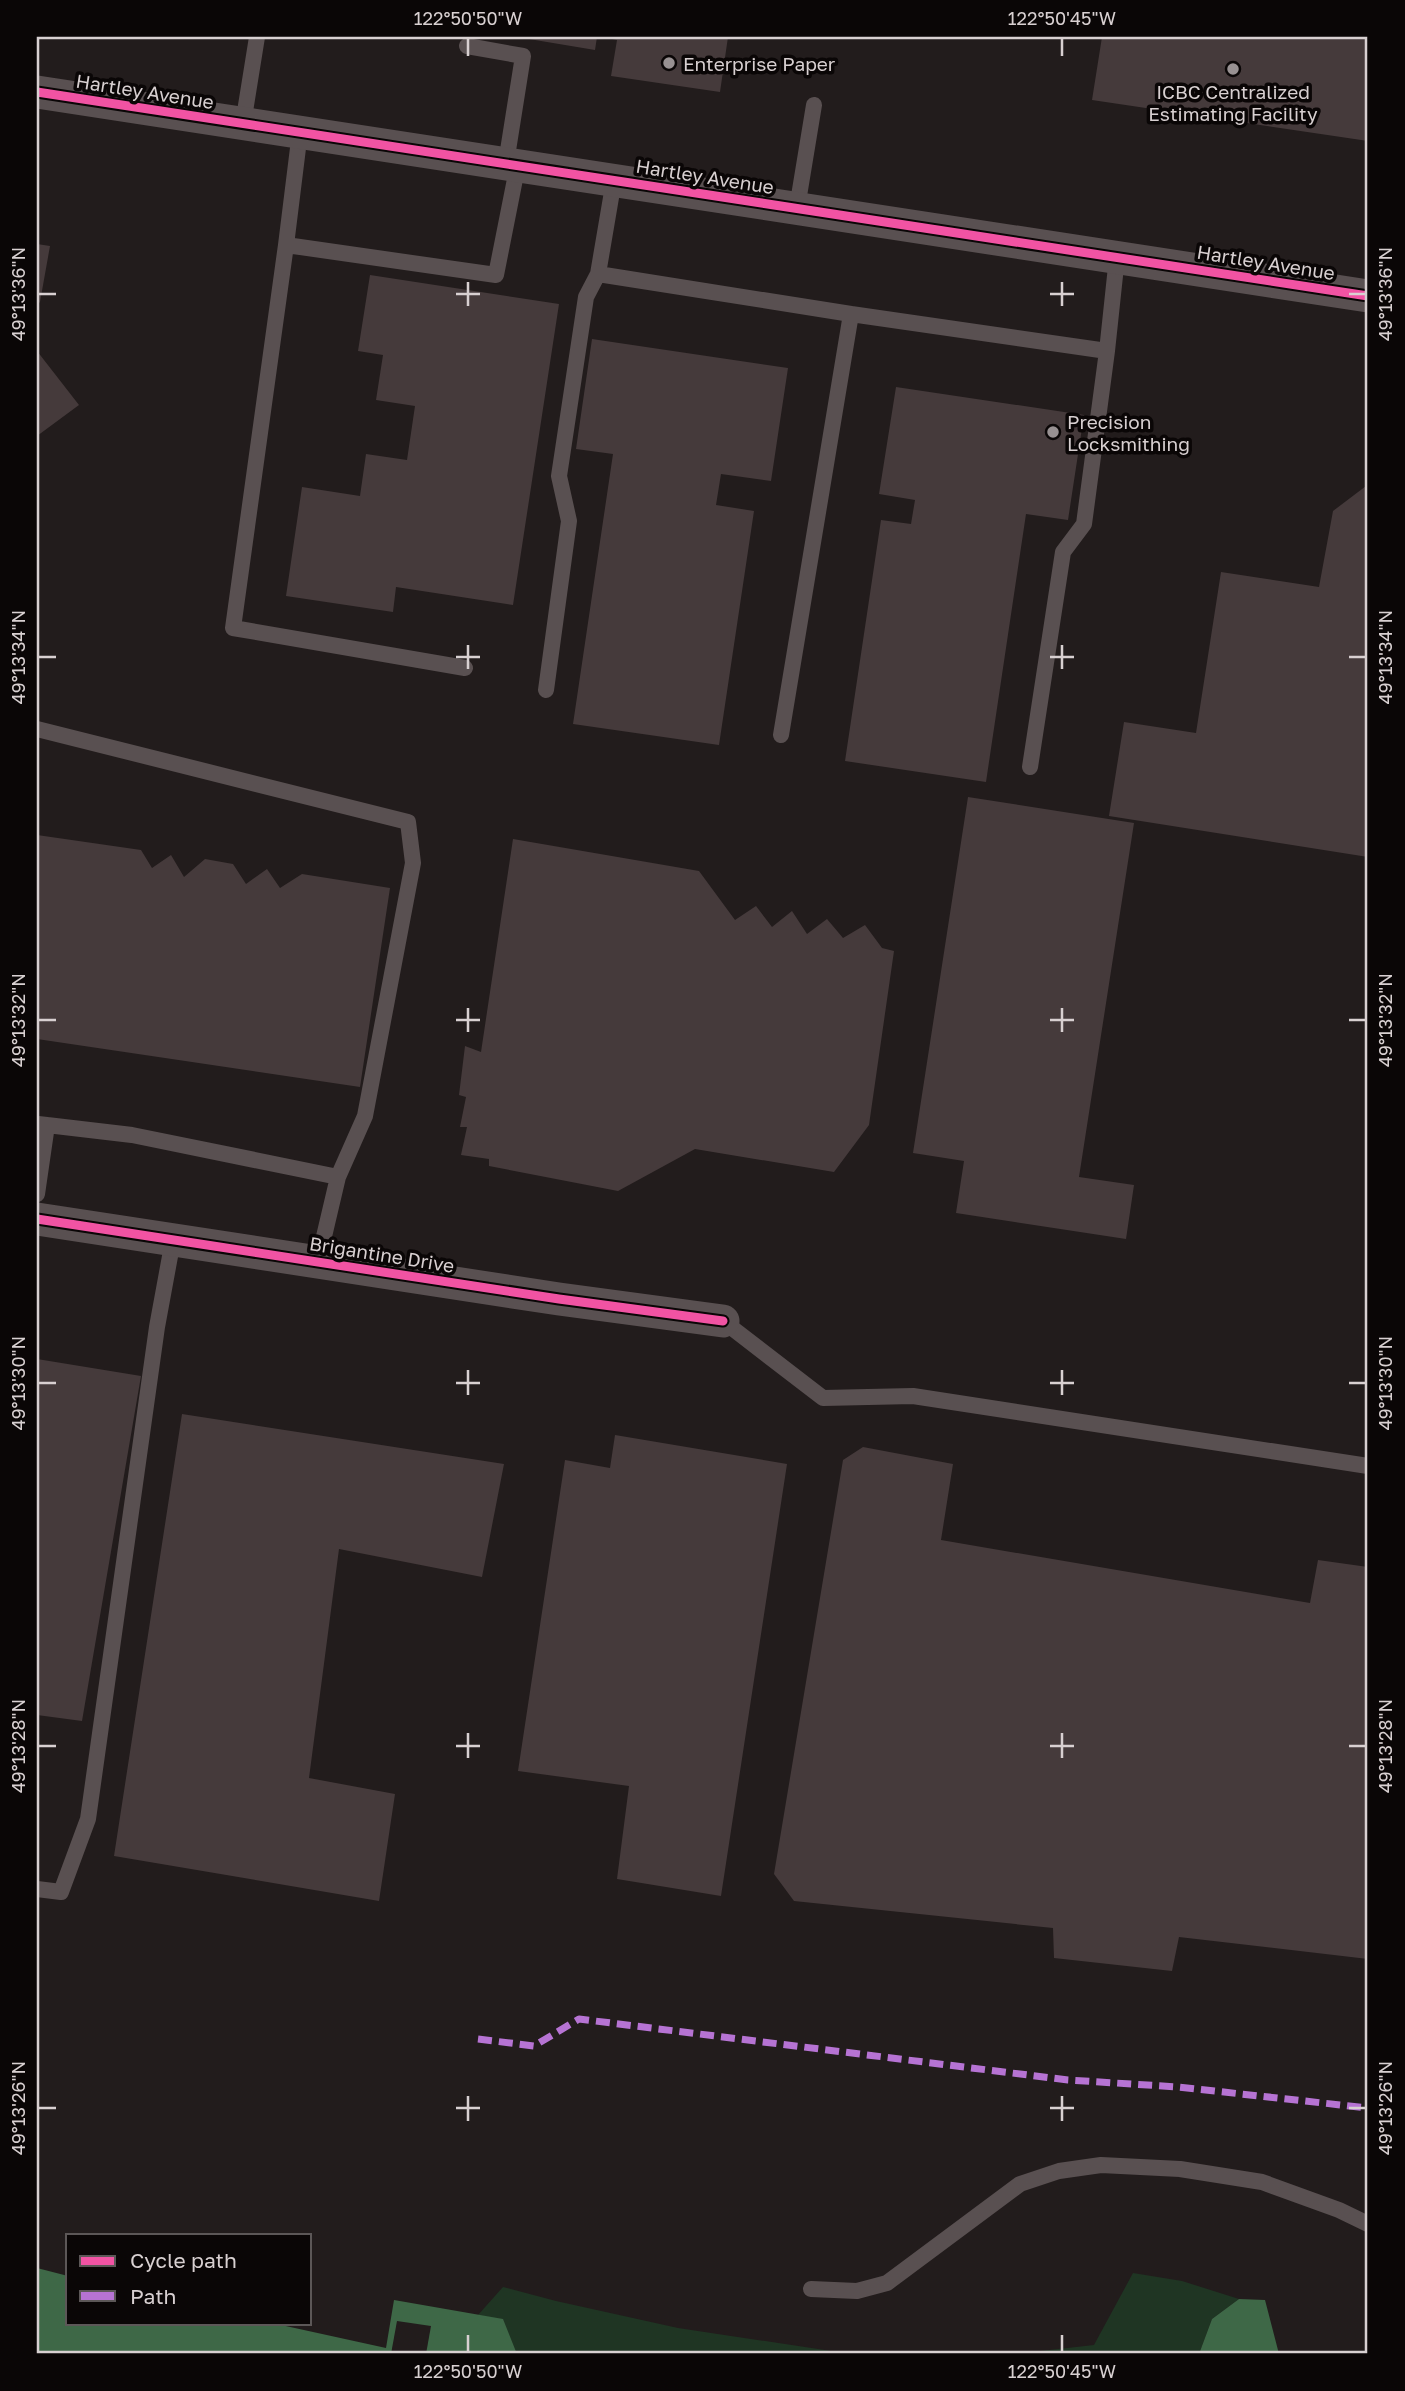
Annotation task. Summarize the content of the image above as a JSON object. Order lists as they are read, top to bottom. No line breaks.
{"streets":{"street":["Hartley Avenue","Brigantine Drive"]},"places":["Enterprise Paper","ICBC Centralized Estimating Facility","Precision Locksmithing"],"legend":["Cycle path","Path"],"coordinates":["122°50'50\"W","122°50'45\"W","49°13'36\"N","49°13'34\"N","49°13'32\"N","49°13'30\"N","49°13'28\"N","49°13'26\"N"]}
